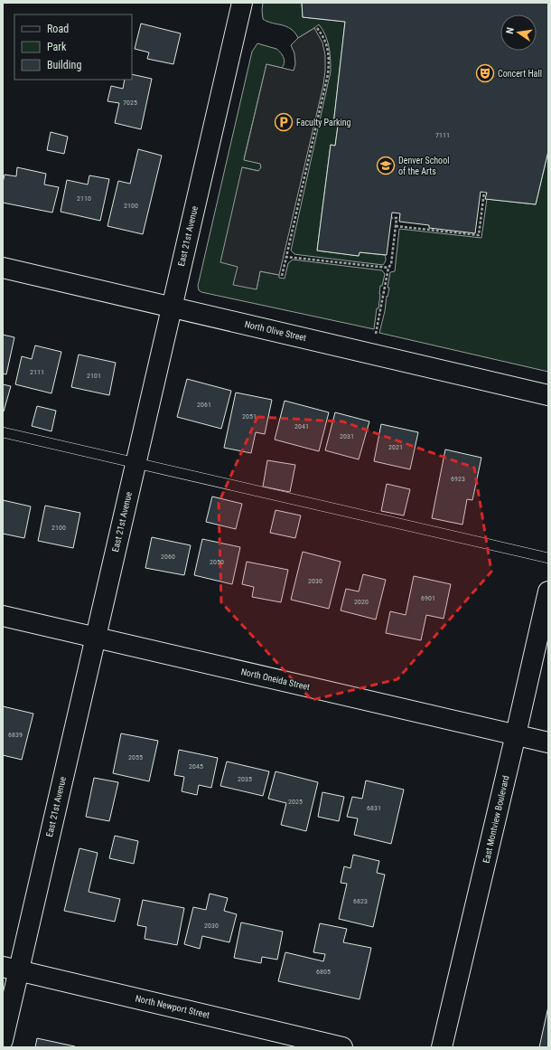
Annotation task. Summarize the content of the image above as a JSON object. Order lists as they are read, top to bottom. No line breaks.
{"streets":{"street":["East 21st Avenue","North Olive Street","North Oneida Street","East Montview Boulevard","North Newport Street"]},"crossings":[["East 21st Avenue","North Olive Street"],["East 21st Avenue","North Oneida Street"],["East 21st Avenue","North Newport Street"],["North Oneida Street","East Montview Boulevard"]],"places":{"theatre":["Concert Hall"],"parking":["Faculty Parking"],"school or university":["Denver School of the Arts"]},"house_numbers":["7025","7111","2110","2100","2111","2101","2061","2051","2041","2031","2021","6923","2100","2060","2050","2030","6901","2020","6839","2055","2045","2035","2025","6831","6823","2030","6805"],"legend":["Road","Park","Building"],"north":"left"}
